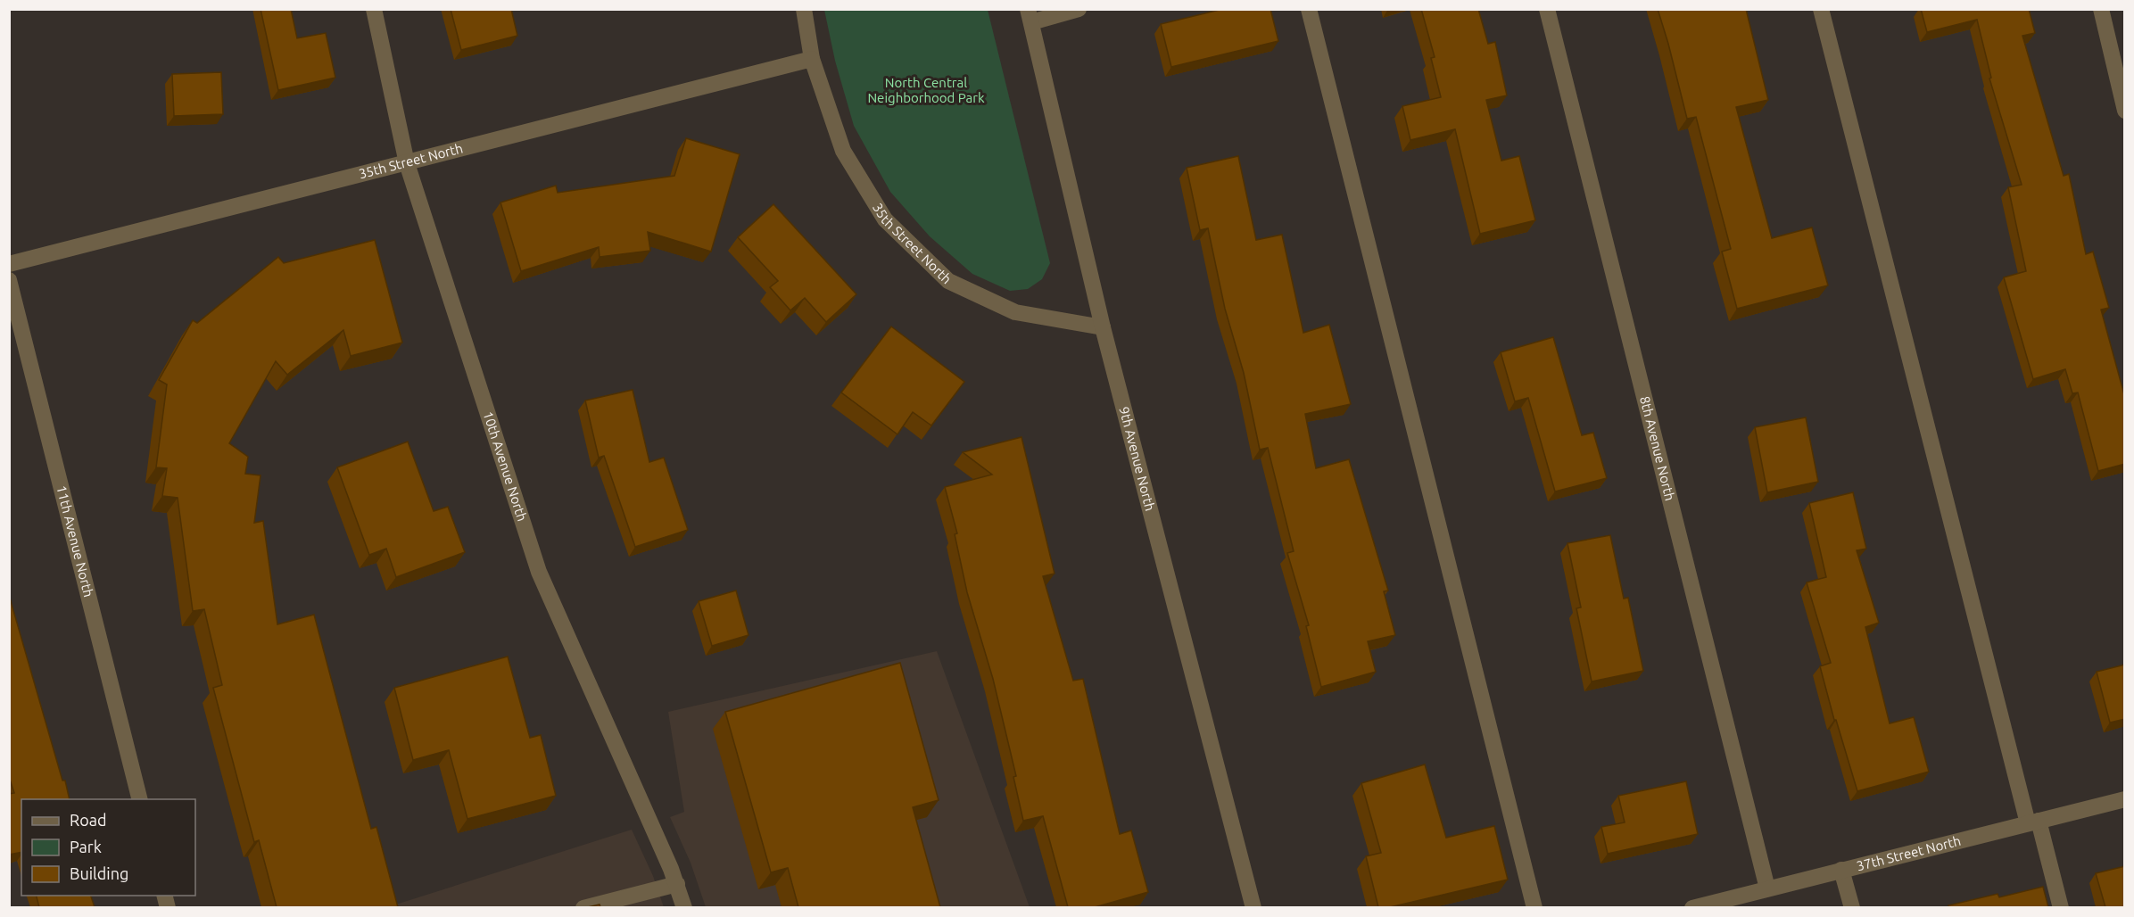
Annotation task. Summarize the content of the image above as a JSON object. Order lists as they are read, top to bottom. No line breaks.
{"streets":{"street":["35th Street North","8th Avenue North","9th Avenue North","10th Avenue North","11th Avenue North","37th Street North"]},"crossings":[["35th Street North","9th Avenue North"],["35th Street North","10th Avenue North"],["8th Avenue North","37th Street North"]],"parks":["North Central Neighborhood Park"],"legend":["Road","Park","Building"]}
